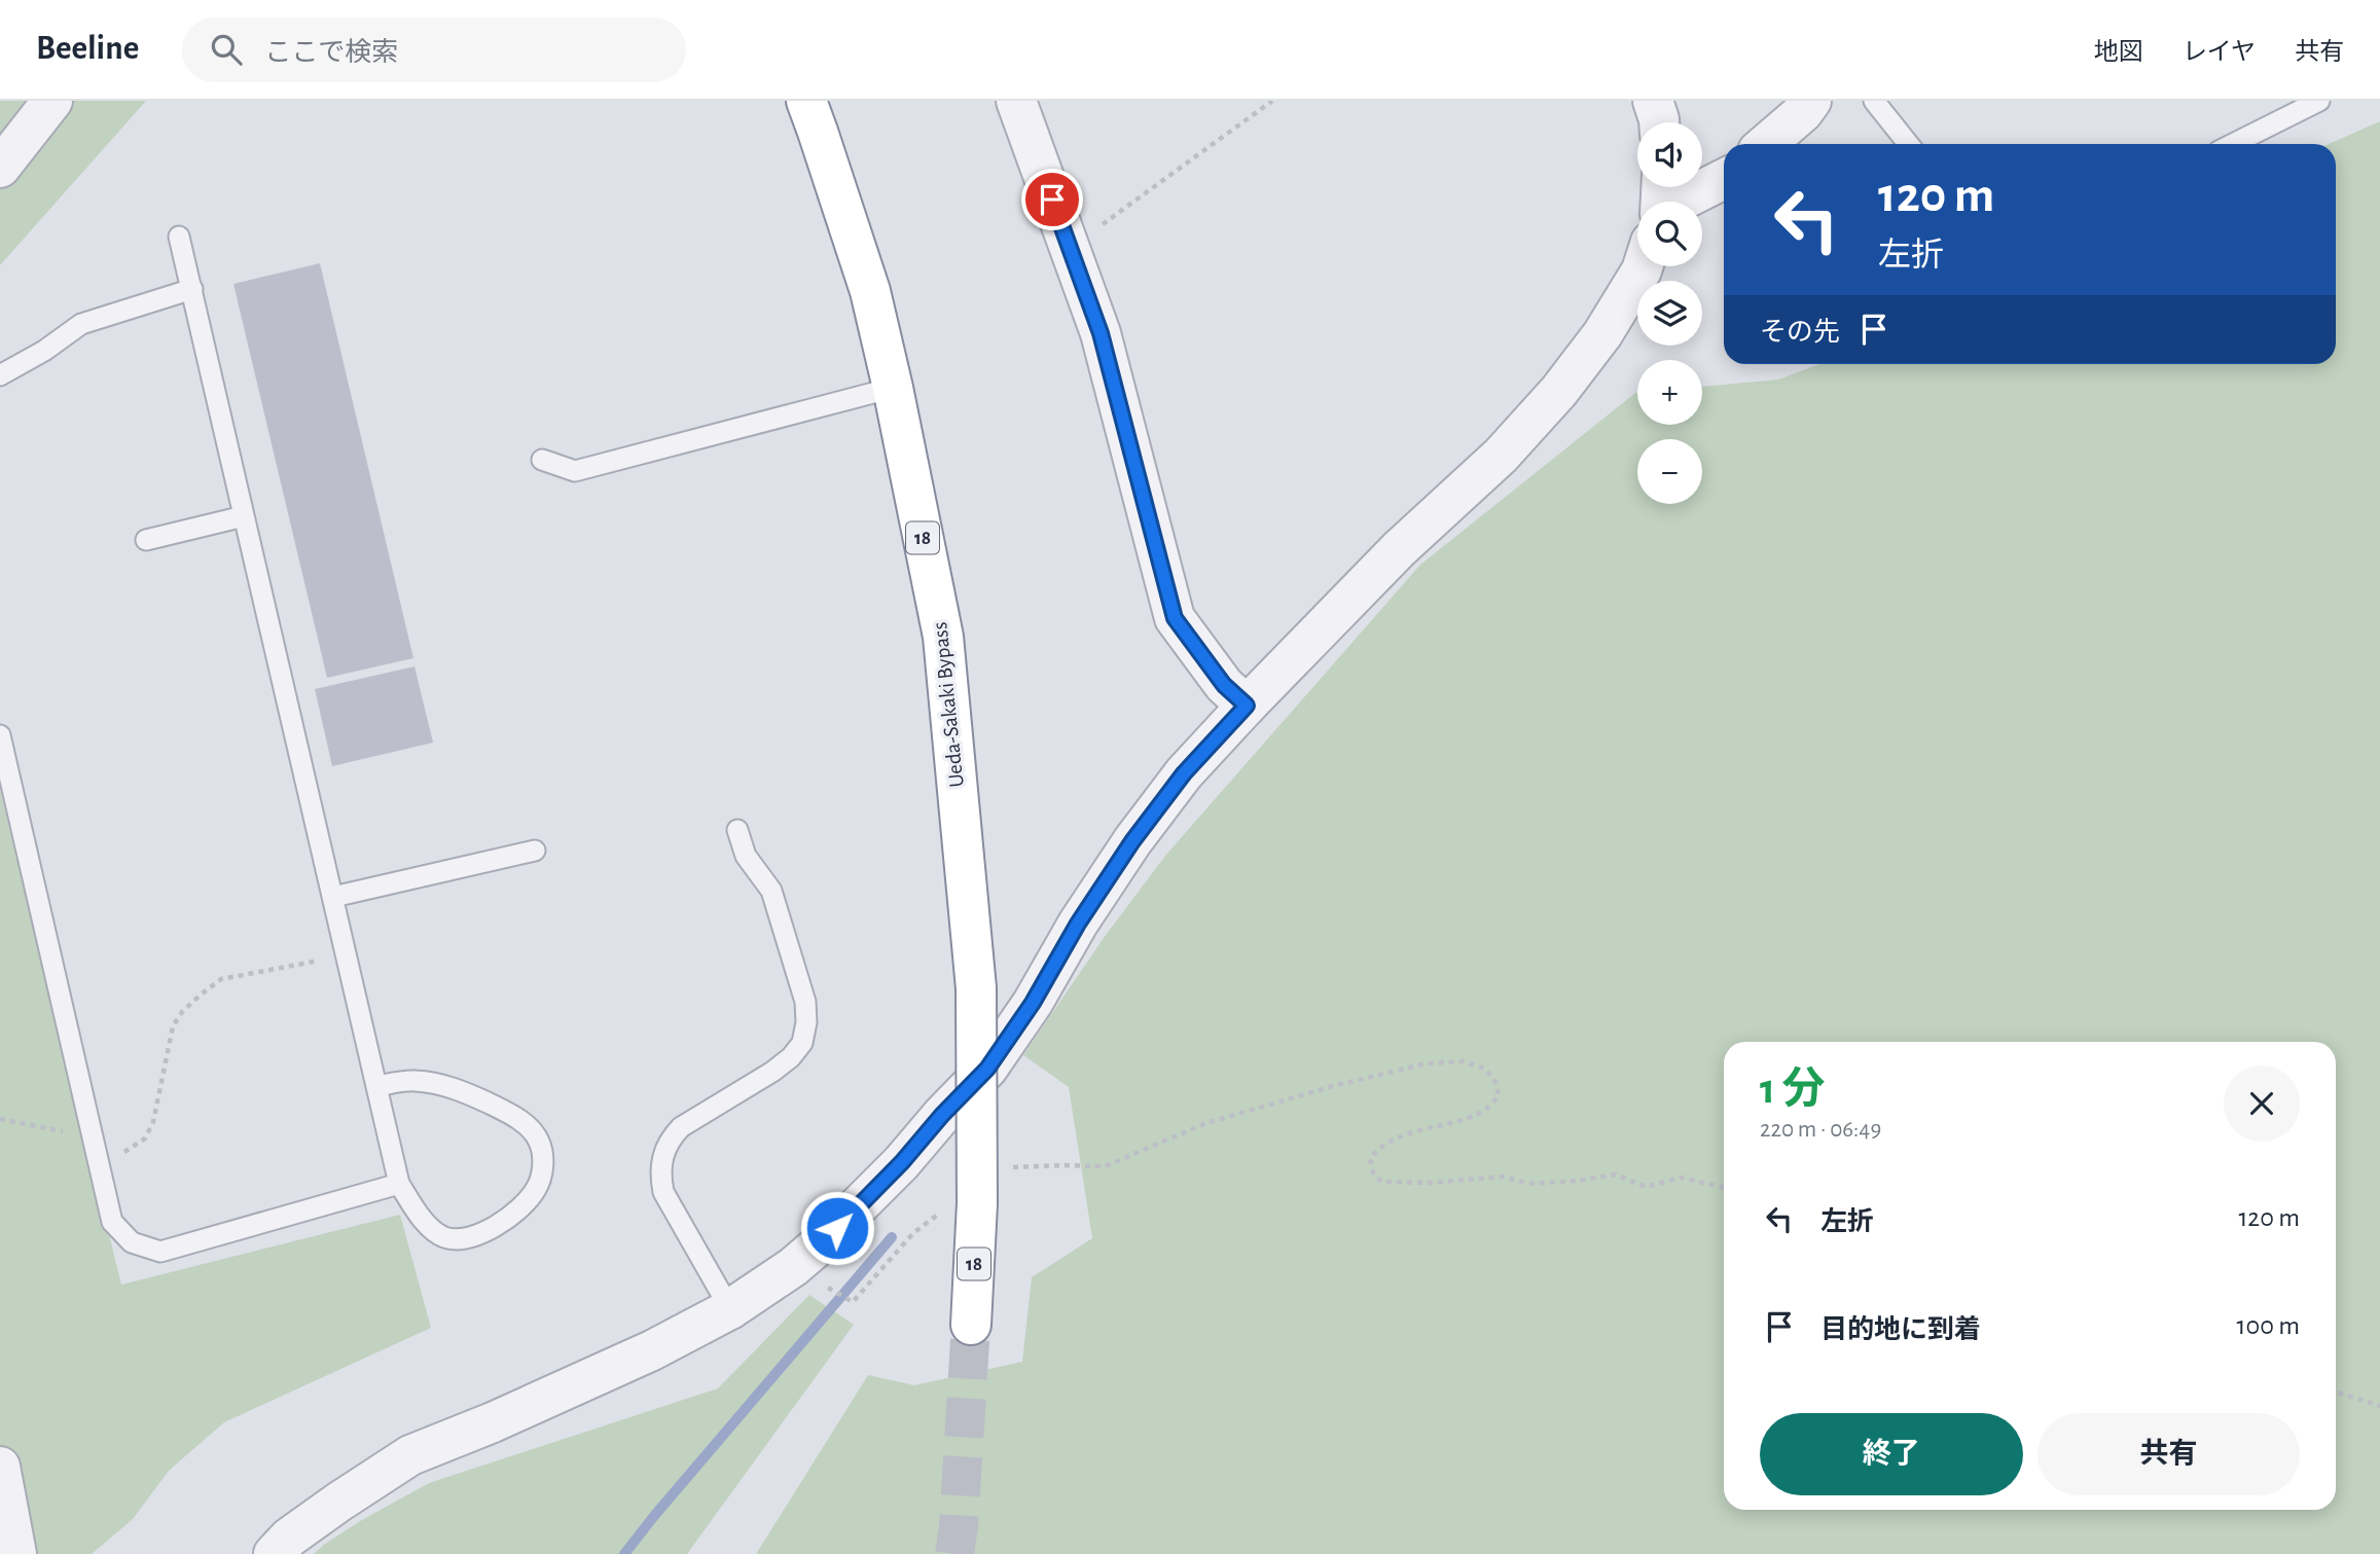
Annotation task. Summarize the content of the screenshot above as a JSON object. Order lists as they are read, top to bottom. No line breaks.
{"streets":{"highway":["18","Ueda-Sakaki Bypass"]},"page":{"header":"Beeline","search":"ここで検索","nav":["地図","レイヤ","共有"],"map_buttons":["+","−"],"turn":["120 m","左折"],"then":"その先","heading":["1 分","220 m · 06:49"],"list":[{"name":"左折","value":"120 m"},{"name":"目的地に到着","value":"100 m"}],"buttons":["終了","共有"]}}
